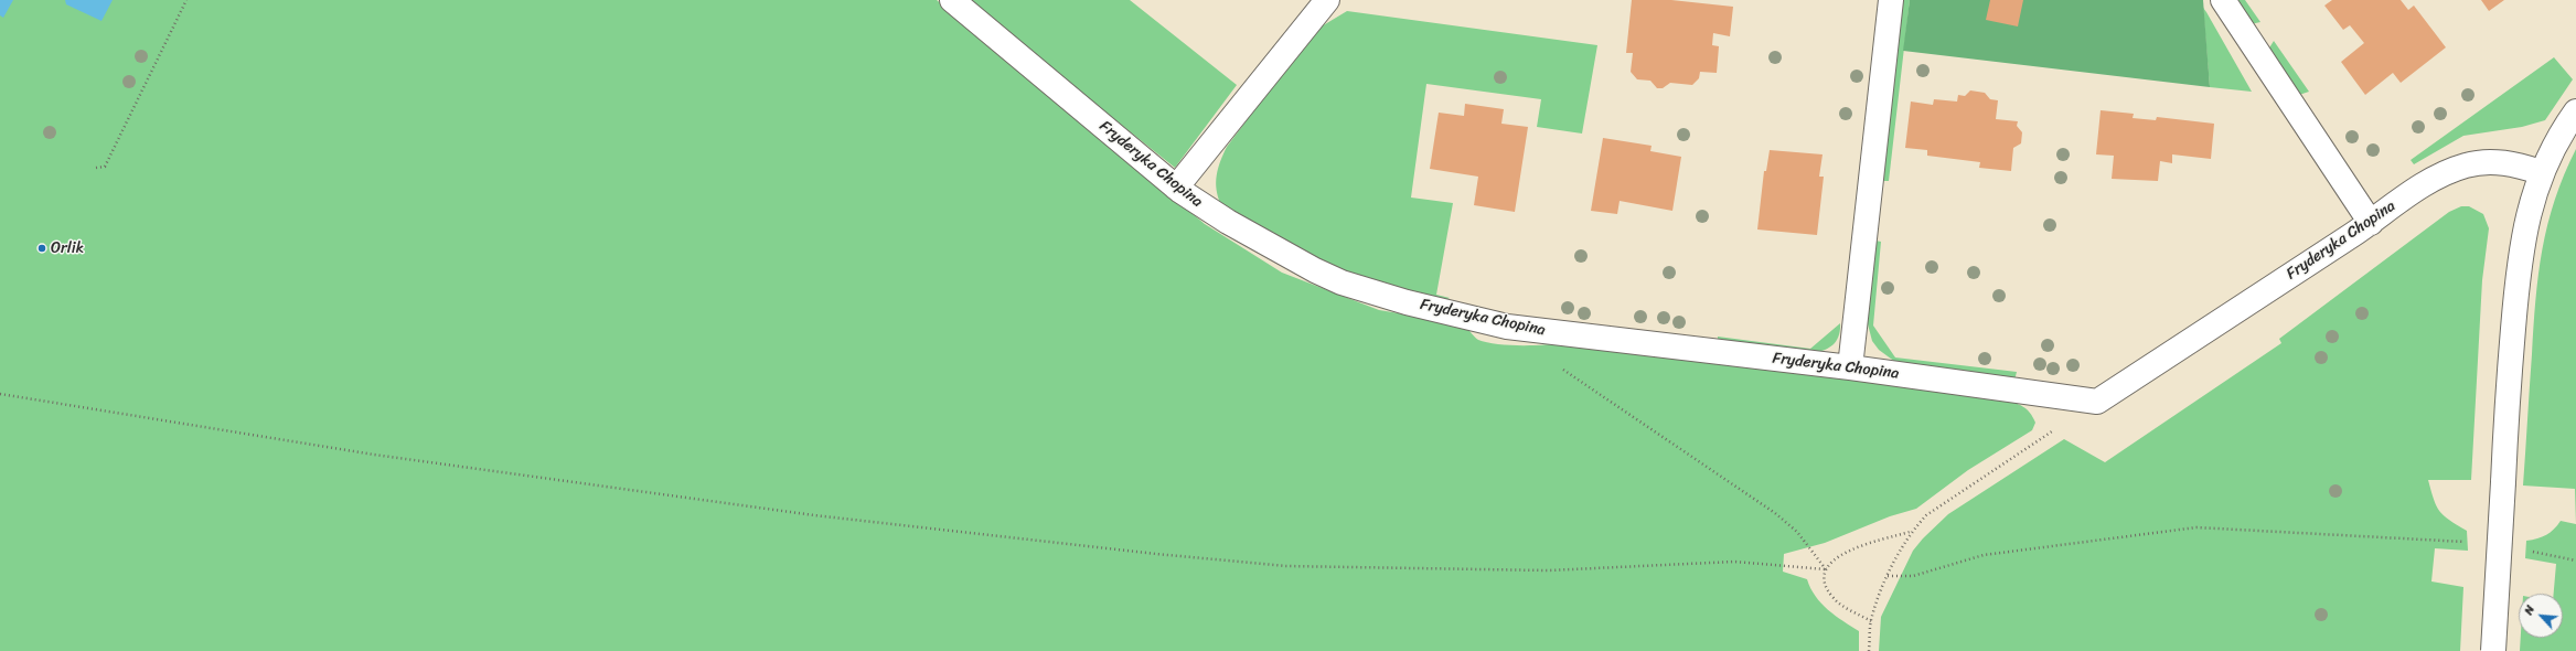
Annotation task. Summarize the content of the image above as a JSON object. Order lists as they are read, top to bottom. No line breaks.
{"streets":{"street":["Fryderyka Chopina"]},"places":["Orlik"],"north":"top left"}
